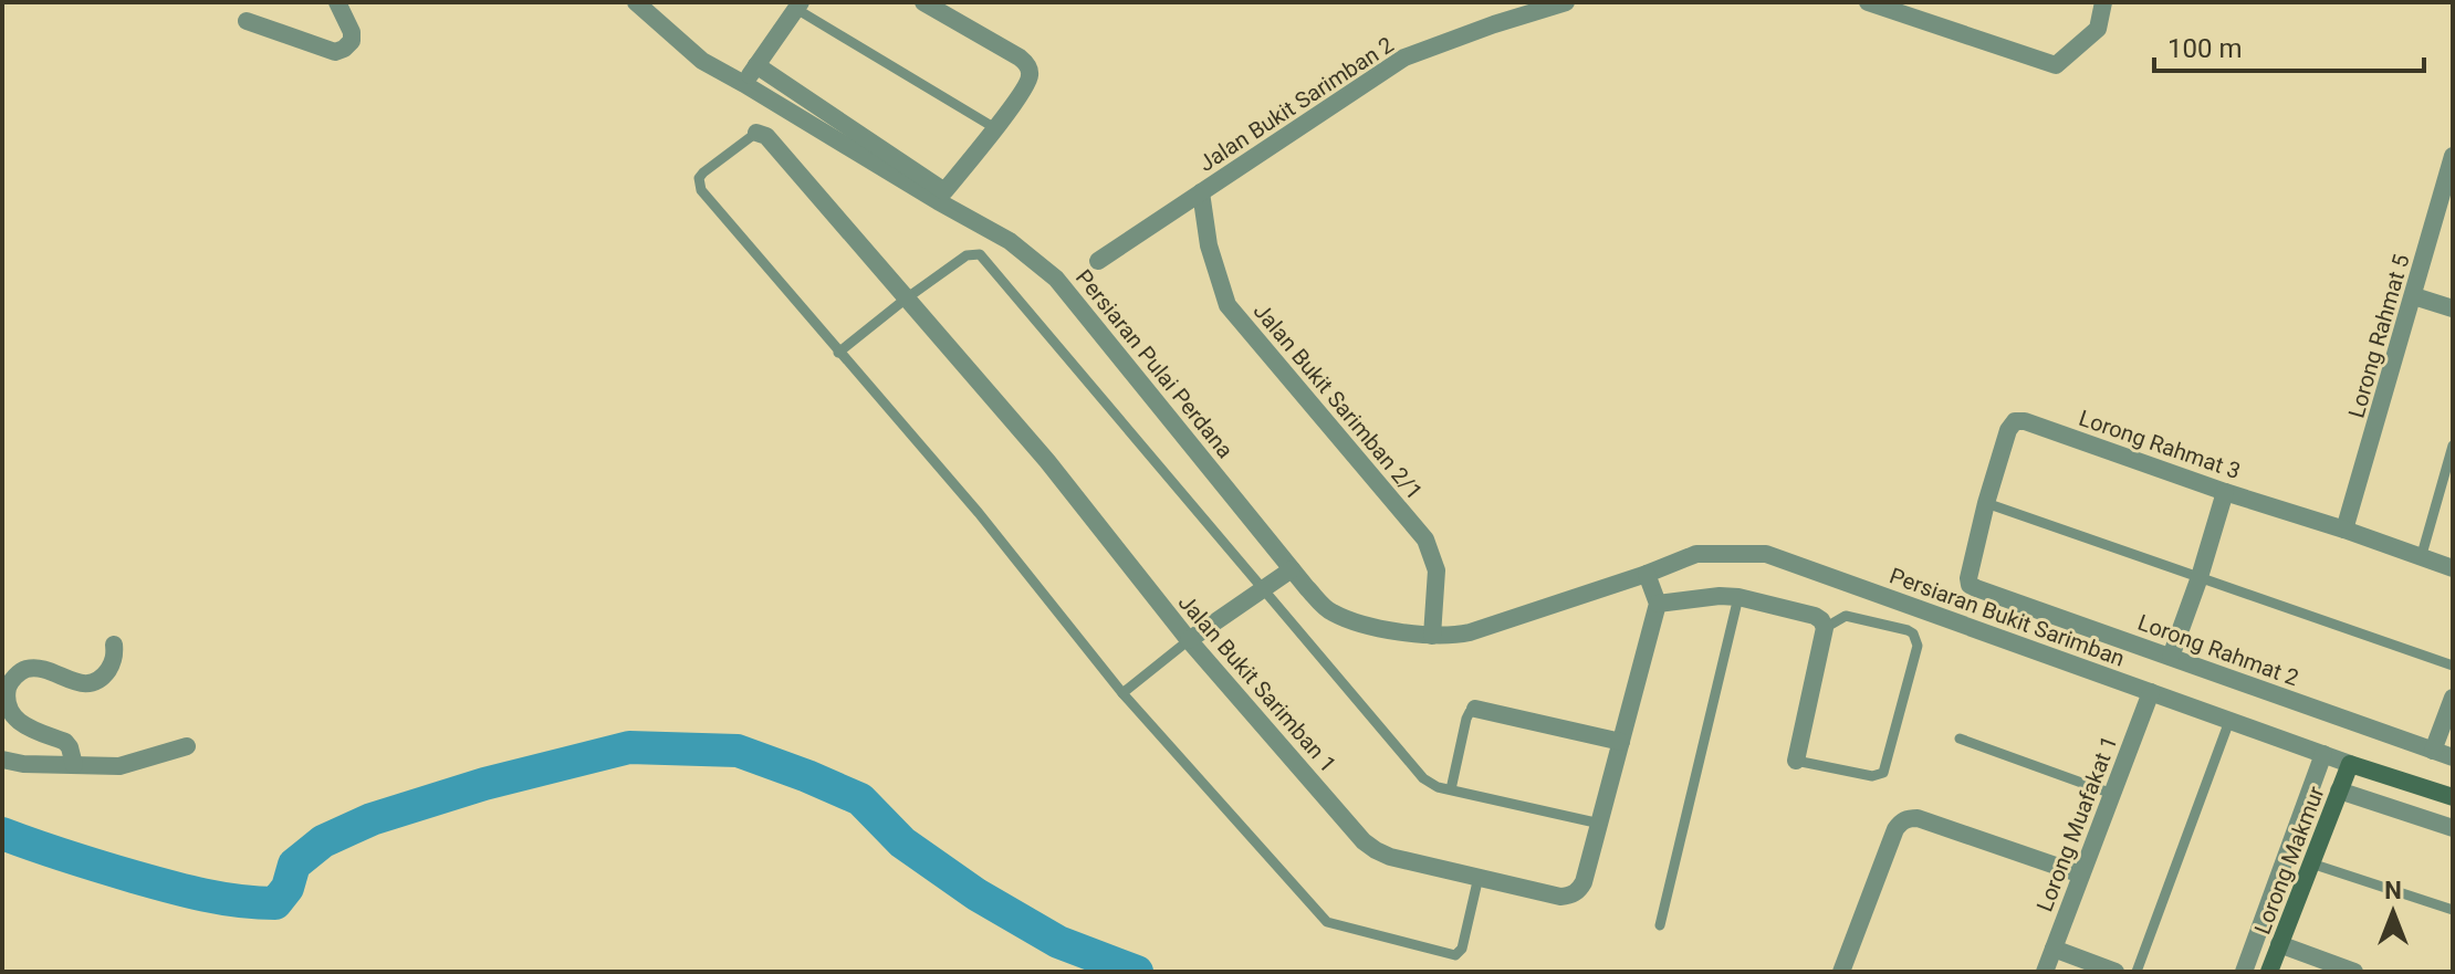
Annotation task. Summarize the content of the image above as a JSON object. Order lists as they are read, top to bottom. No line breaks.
{"streets":{"main road":["Lorong Makmur"],"street":["Jalan Bukit Sarimban 2","Lorong Rahmat 5","Persiaran Pulai Perdana","Jalan Bukit Sarimban 2/1","Lorong Rahmat 3","Persiaran Bukit Sarimban","Lorong Rahmat 2","Jalan Bukit Sarimban 1","Lorong Muafakat 1"]},"crossings":[["Jalan Bukit Sarimban 2","Jalan Bukit Sarimban 2/1"],["Lorong Rahmat 5","Lorong Rahmat 3"],["Persiaran Pulai Perdana","Jalan Bukit Sarimban 2/1"],["Persiaran Pulai Perdana","Persiaran Bukit Sarimban"],["Lorong Rahmat 3","Lorong Rahmat 2"],["Persiaran Bukit Sarimban","Lorong Muafakat 1"],["Persiaran Bukit Sarimban","Lorong Makmur"]],"scale_bar":"100 m","north":"top"}
